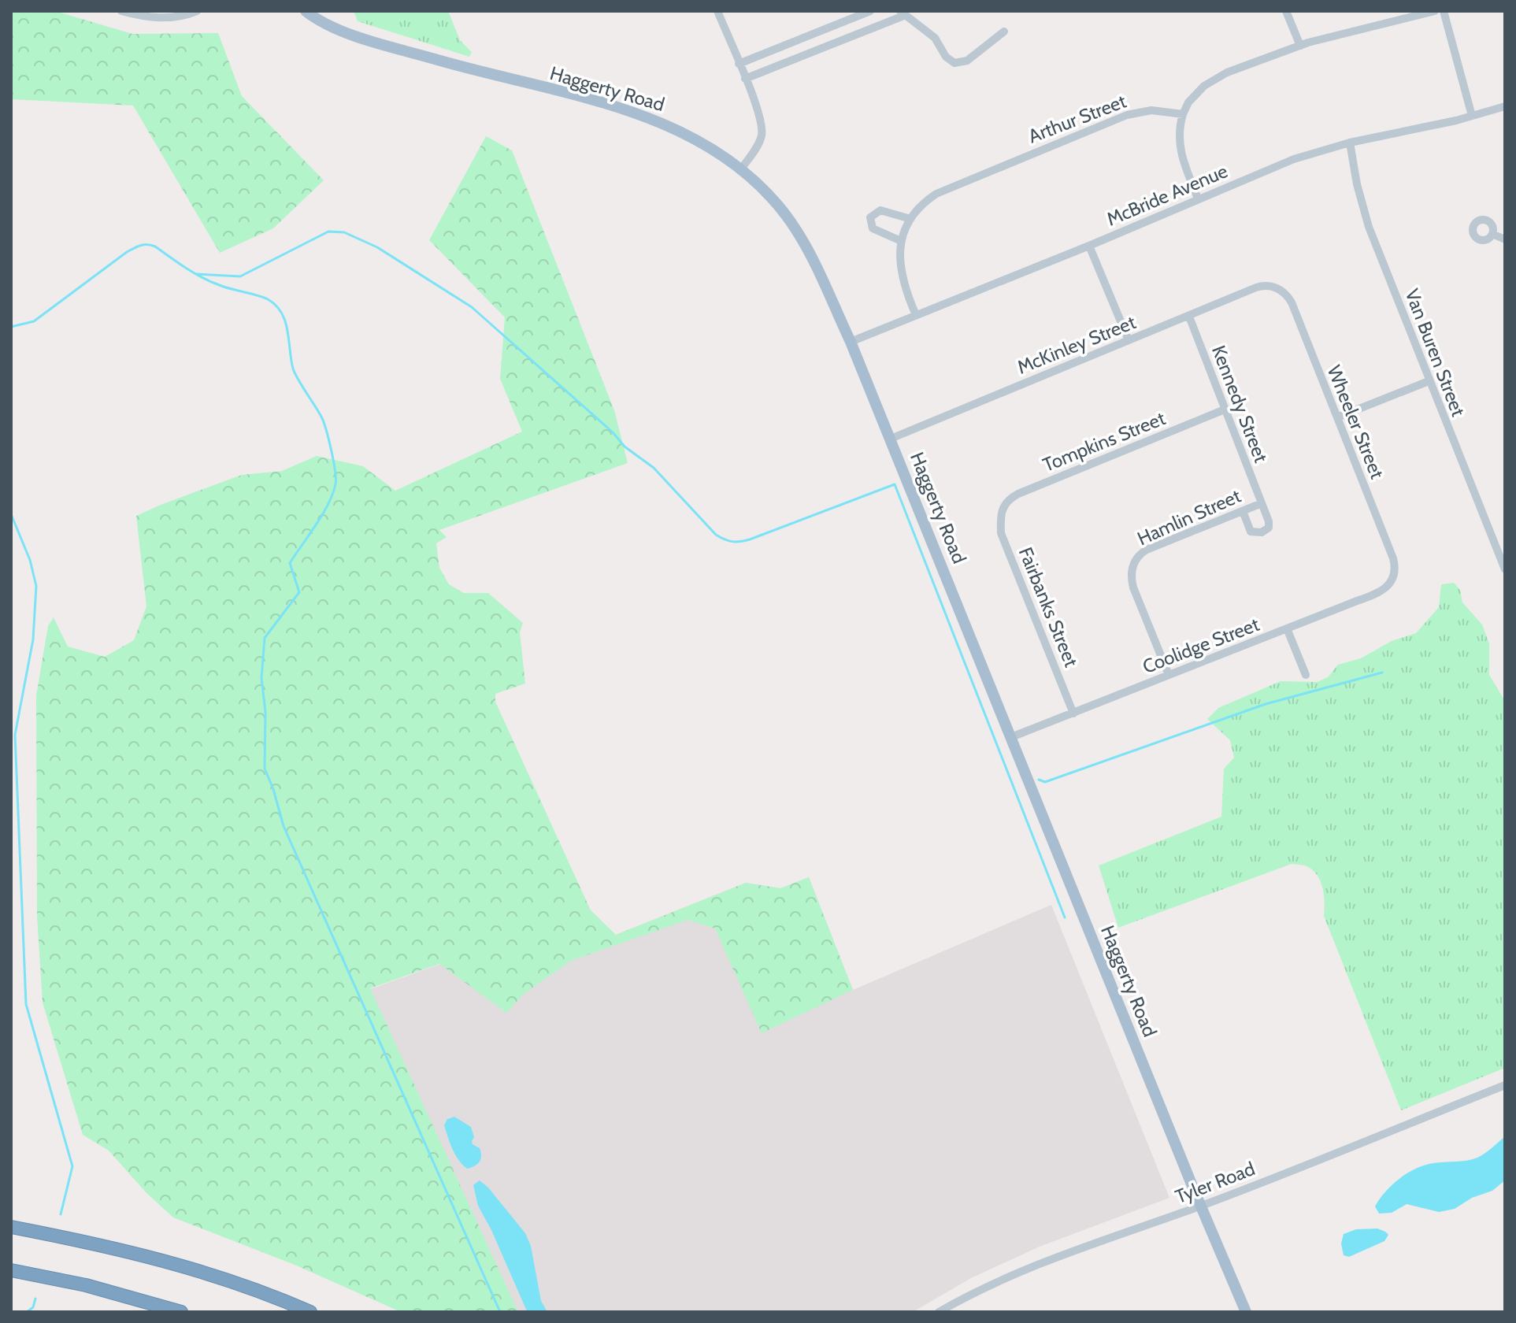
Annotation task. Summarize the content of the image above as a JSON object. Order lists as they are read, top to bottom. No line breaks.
{"streets":{"main road":["Haggerty Road"],"street":["Arthur Street","McBride Avenue","McKinley Street","Van Buren Street","Kennedy Street","Wheeler Street","Tompkins Street","Hamlin Street","Fairbanks Street","Coolidge Street","Tyler Road"]},"crossings":[["Haggerty Road","McBride Avenue"],["Haggerty Road","McKinley Street"],["Haggerty Road","Coolidge Street"],["Haggerty Road","Tyler Road"],["Arthur Street","McBride Avenue"],["McBride Avenue","Van Buren Street"],["McKinley Street","Kennedy Street"],["McKinley Street","Wheeler Street"],["Kennedy Street","Tompkins Street"],["Kennedy Street","Hamlin Street"],["Wheeler Street","Coolidge Street"],["Tompkins Street","Fairbanks Street"],["Hamlin Street","Coolidge Street"],["Fairbanks Street","Coolidge Street"]]}
